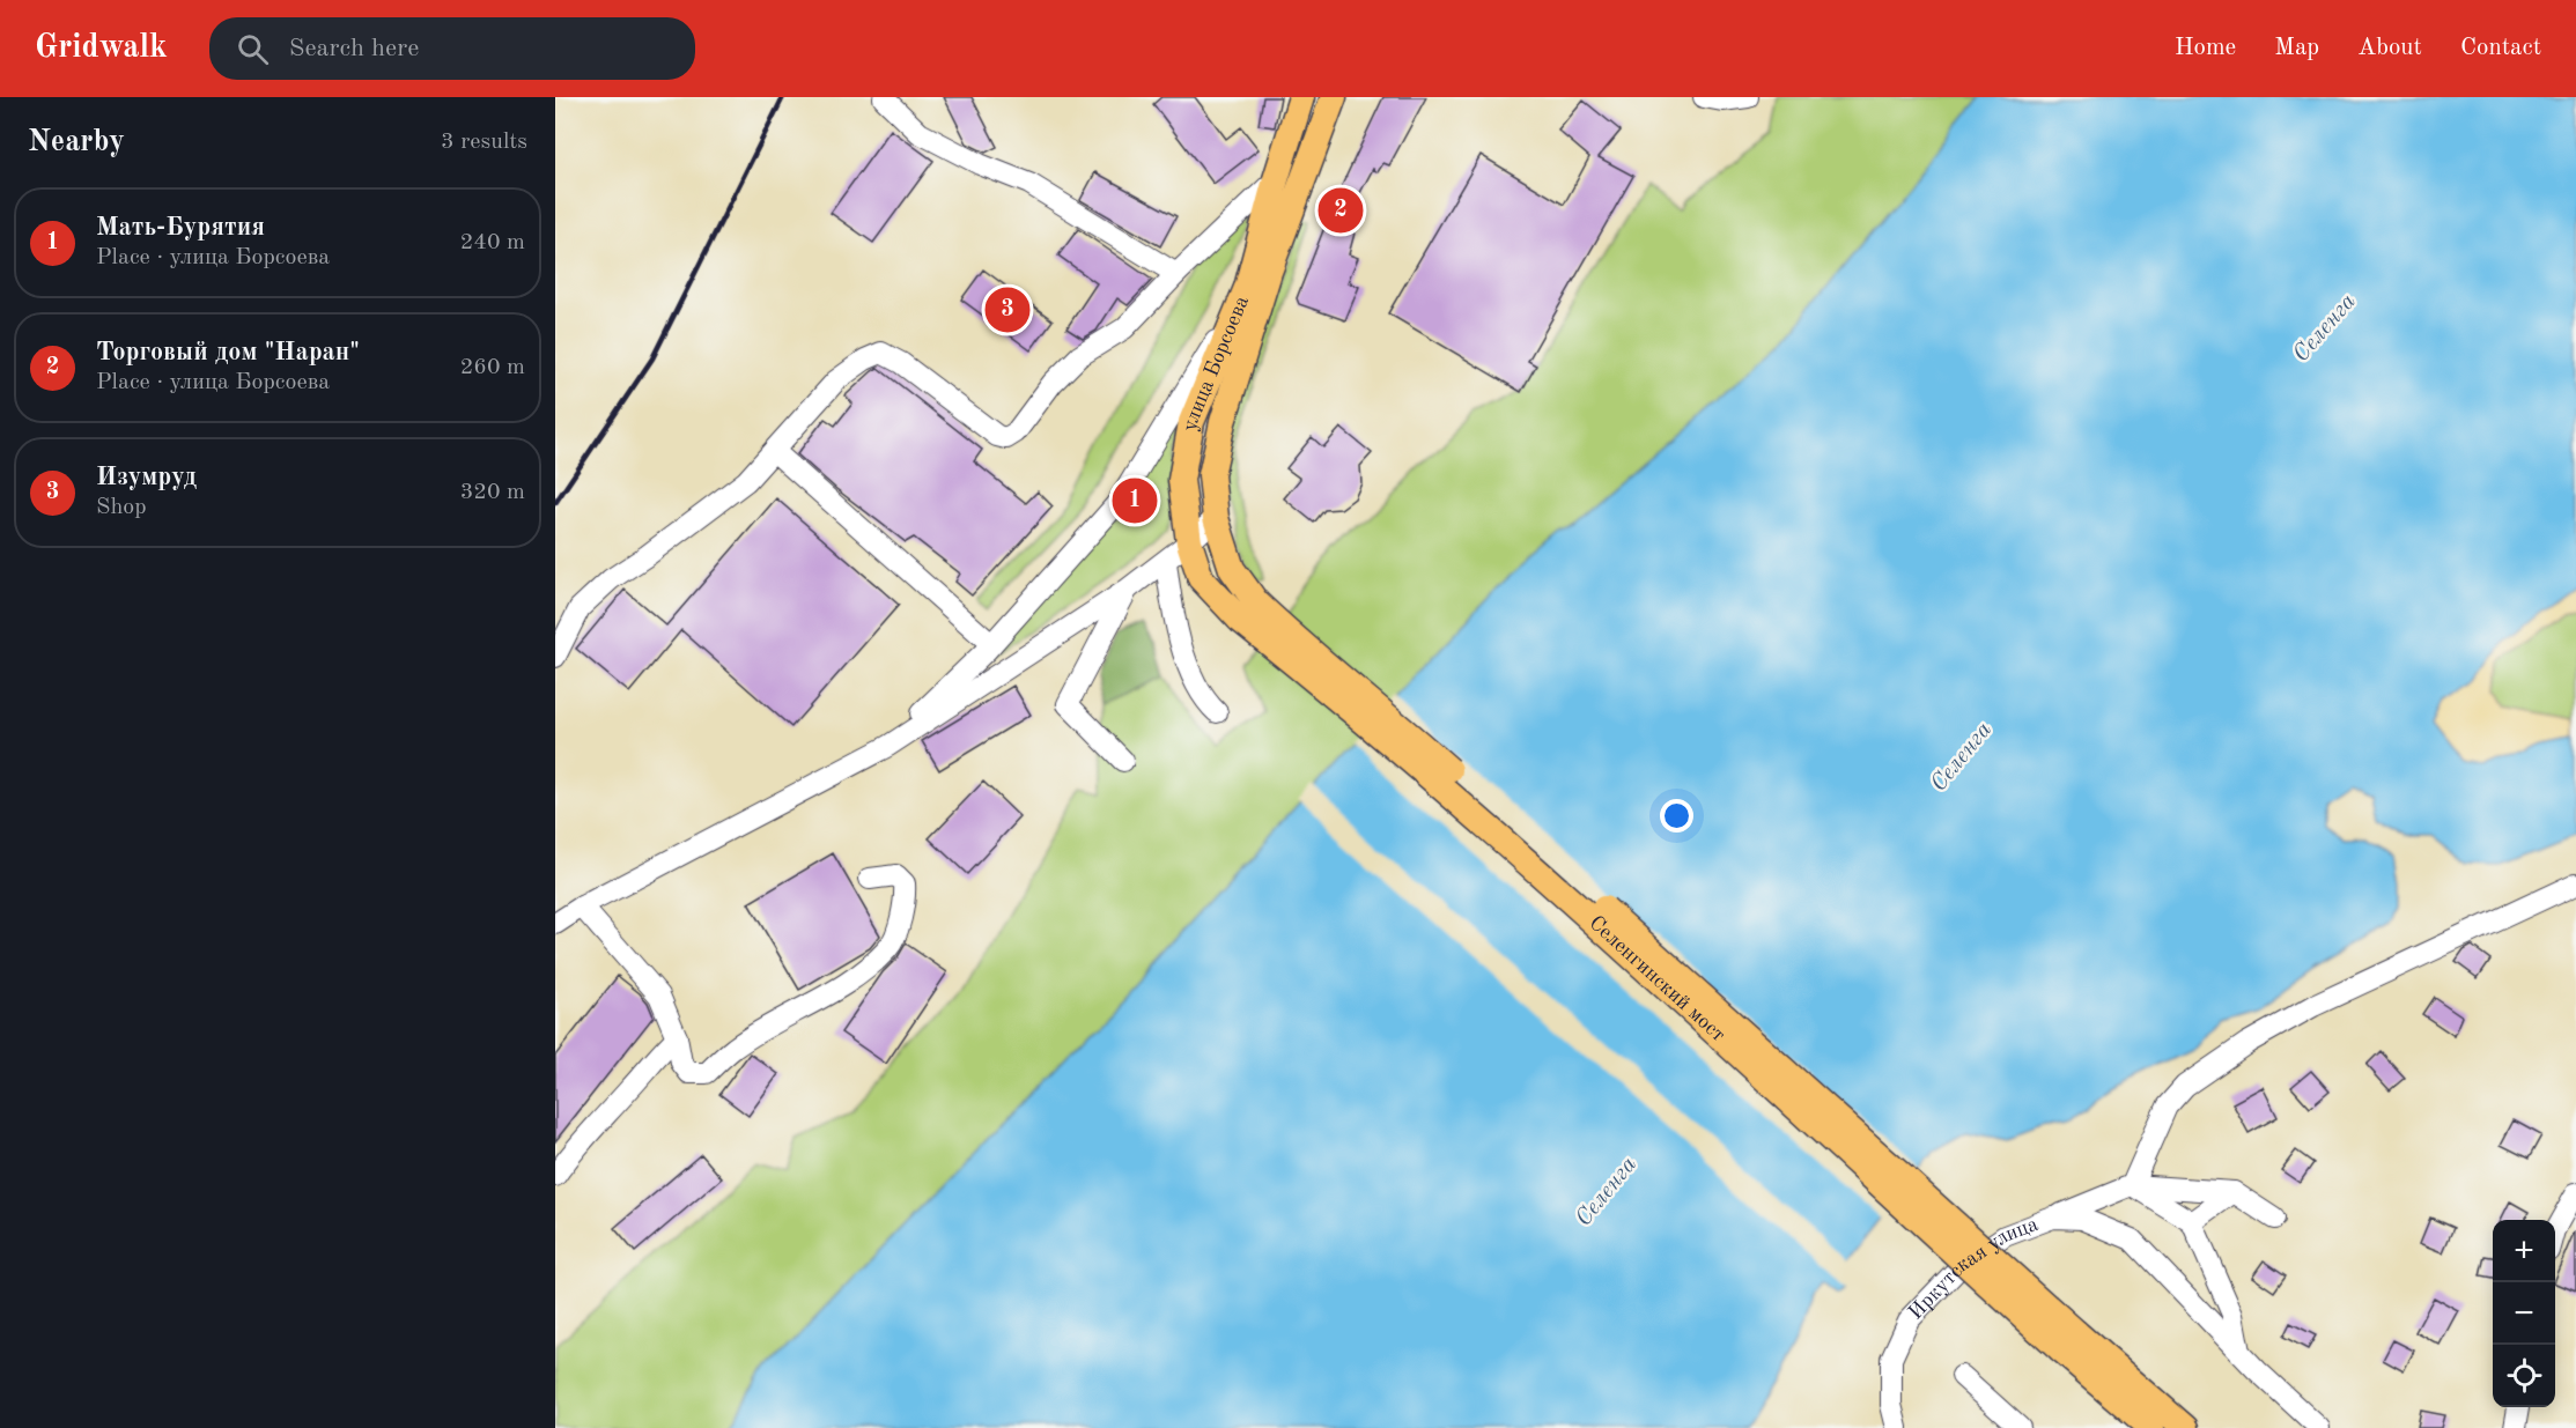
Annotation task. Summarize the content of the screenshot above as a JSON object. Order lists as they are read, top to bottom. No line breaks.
{"streets":{"main road":["улица Борсоева","Селенгинский мост"],"street":["Иркутская улица"]},"crossings":[["улица Борсоева","Селенгинский мост"]],"water":["Селенга"],"page":{"header":"Gridwalk","search":"Search here","nav":["Home","Map","About","Contact"],"heading":["Nearby","3 results"],"pins":["2","3","1"],"list":[{"mark":"1","name":"Мать-Бурятия","note":"Place · улица Борсоева","value":"240 m"},{"mark":"2","name":"Торговый дом \"Наран\"","note":"Place · улица Борсоева","value":"260 m"},{"mark":"3","name":"Изумруд","note":"Shop","value":"320 m"}],"map_buttons":["+","−"]}}
